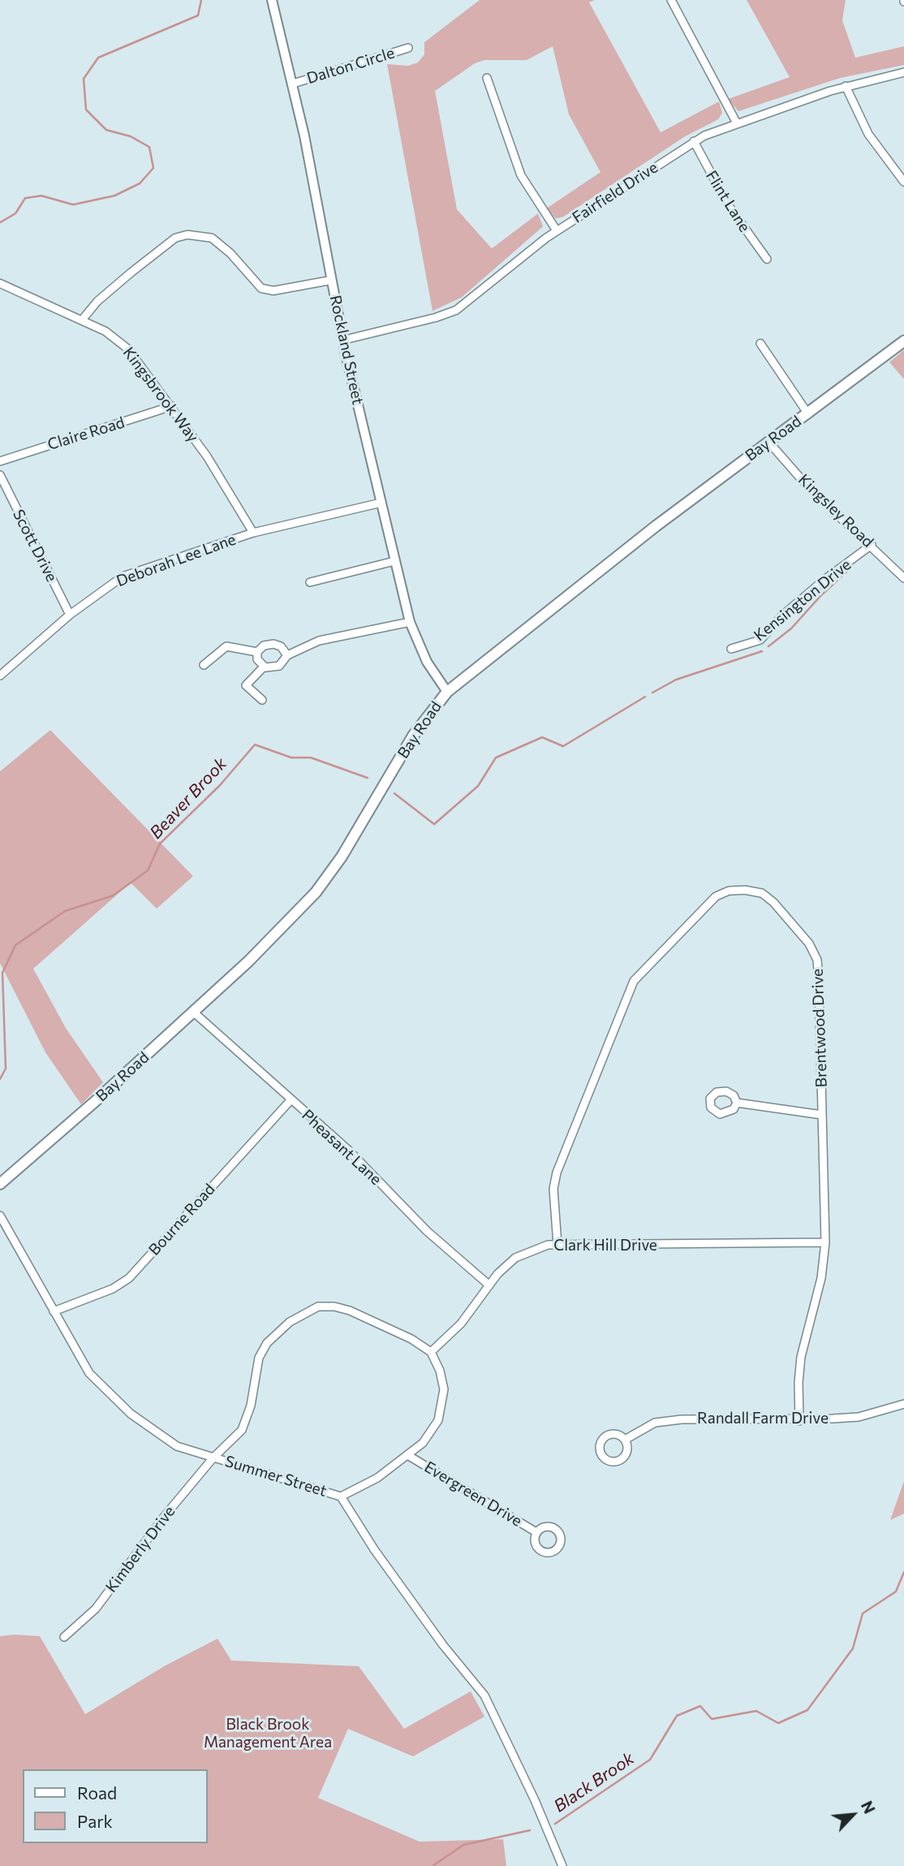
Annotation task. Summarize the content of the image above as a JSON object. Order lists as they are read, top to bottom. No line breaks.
{"streets":{"main road":["Bay Road"],"street":["Dalton Circle","Fairfield Drive","Flint Lane","Rockland Street","Kingsbrook Way","Claire Road","Kingsley Road","Scott Drive","Deborah Lee Lane","Kensington Drive","Brentwood Drive","Pheasant Lane","Bourne Road","Clark Hill Drive","Randall Farm Drive","Summer Street","Evergreen Drive","Kimberly Drive"]},"crossings":[["Dalton Circle","Rockland Street"],["Fairfield Drive","Flint Lane"],["Fairfield Drive","Rockland Street"],["Rockland Street","Bay Road"],["Rockland Street","Deborah Lee Lane"],["Kingsbrook Way","Claire Road"],["Kingsbrook Way","Deborah Lee Lane"],["Bay Road","Kingsley Road"],["Bay Road","Pheasant Lane"],["Kingsley Road","Kensington Drive"],["Scott Drive","Deborah Lee Lane"],["Brentwood Drive","Clark Hill Drive"],["Brentwood Drive","Randall Farm Drive"],["Pheasant Lane","Bourne Road"],["Pheasant Lane","Clark Hill Drive"],["Bourne Road","Summer Street"],["Clark Hill Drive","Kimberly Drive"],["Summer Street","Kimberly Drive"]],"water":["Beaver Brook","Black Brook"],"parks":["Black Brook Management Area"],"legend":["Road","Park"],"north":"top right"}
